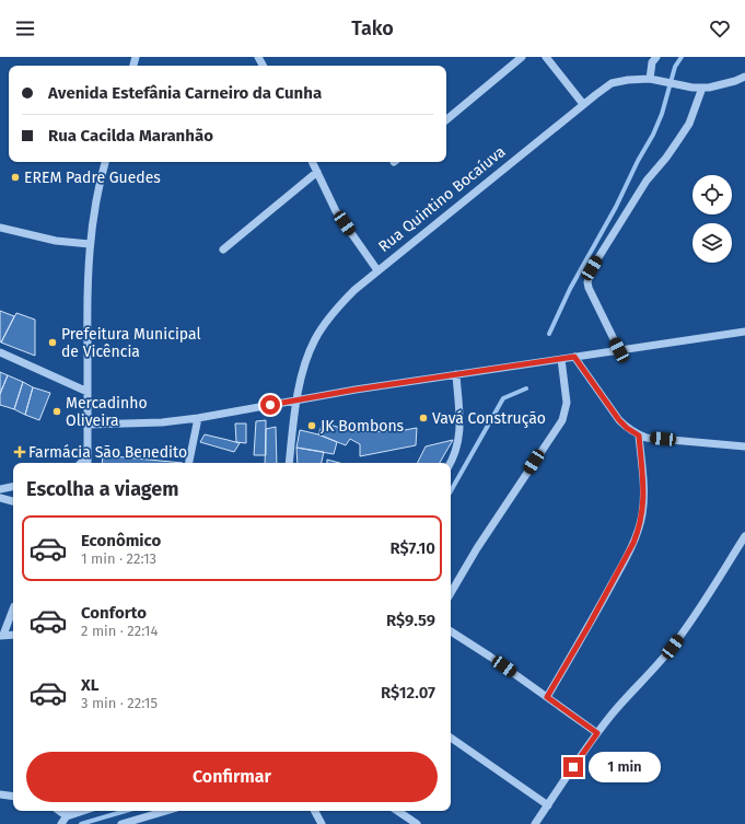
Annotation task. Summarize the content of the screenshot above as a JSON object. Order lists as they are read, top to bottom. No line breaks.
{"streets":{"street":["Rua Quintino Bocaíuva"]},"places":{"other":["EREM Padre Guedes","Prefeitura Municipal de Vicência","Mercadinho Oliveira","Vavá Construção","JK Bombons"],"health":["Farmácia São Benedito"]},"page":{"header":"Tako","banner":["Avenida Estefânia Carneiro da Cunha","Rua Cacilda Maranhão"],"heading":"Escolha a viagem","list":[{"name":"Econômico","note":"1 min · 22:13","value":"R$7.10"},{"name":"Conforto","note":"2 min · 22:14","value":"R$9.59"},{"name":"XL","note":"3 min · 22:15","value":"R$12.07"}],"buttons":"Confirmar","bubble":"1 min"}}
